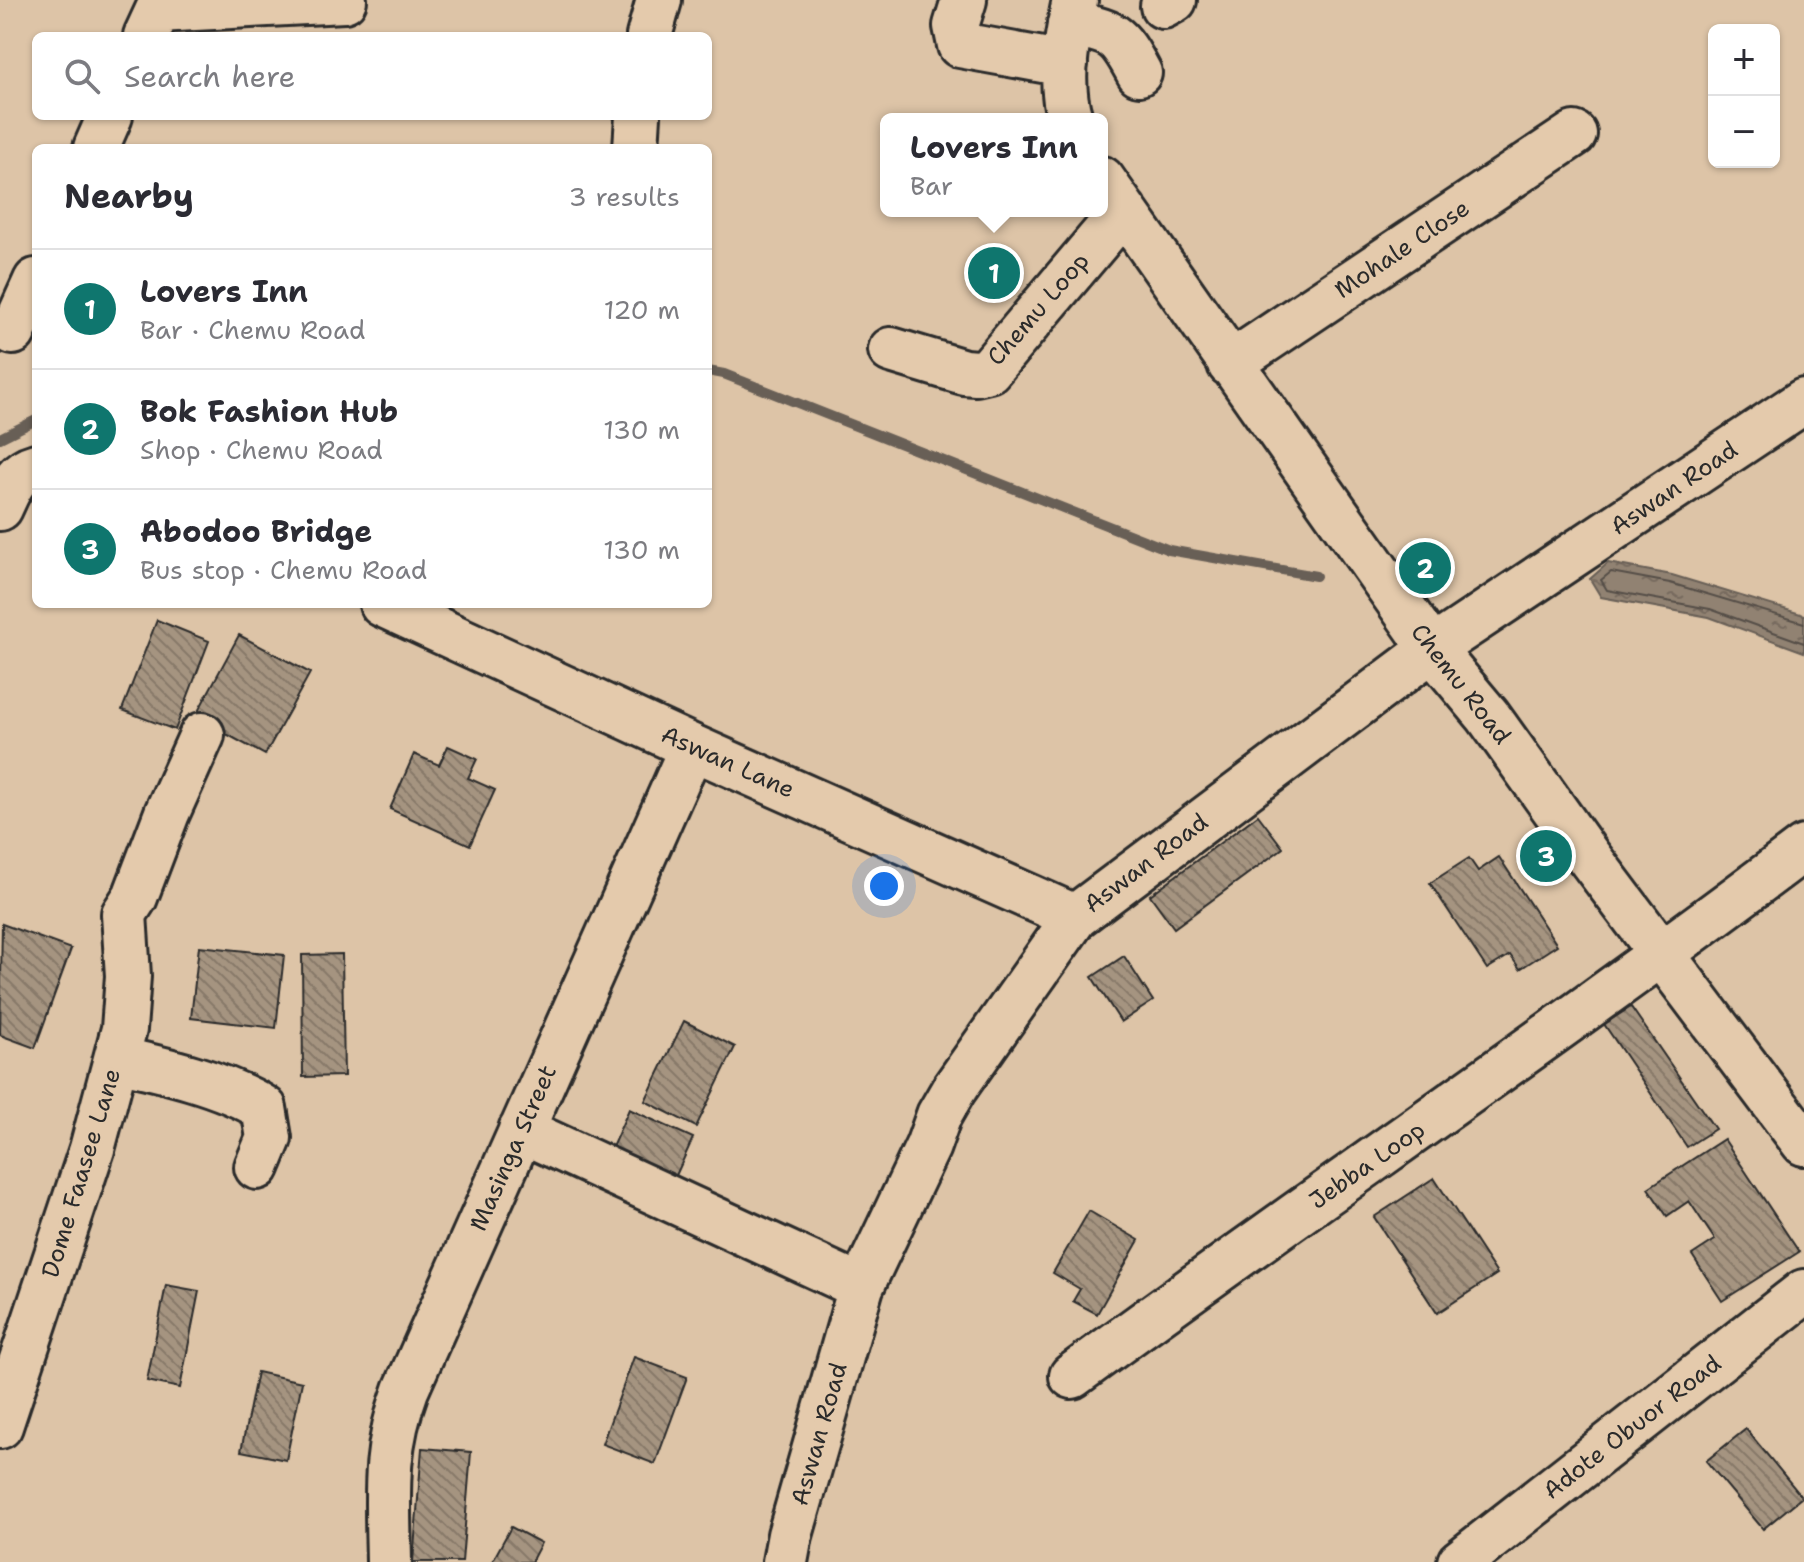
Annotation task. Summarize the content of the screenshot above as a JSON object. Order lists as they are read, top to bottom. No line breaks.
{"streets":{"street":["Mohale Close","Chemu Loop","Aswan Road","Chemu Road","Aswan Lane","Masinga Street","Jebba Loop","Dome Faasee Lane","Adote Obuor Road"]},"crossings":[["Mohale Close","Chemu Road"],["Aswan Road","Chemu Road"],["Aswan Road","Aswan Lane"],["Chemu Road","Jebba Loop"],["Aswan Lane","Masinga Street"]],"page":{"map_buttons":["+","−"],"search":"Search here","popup":["Lovers Inn","Bar"],"heading":["Nearby","3 results"],"pins":["1","2","3"],"list":[{"mark":"1","name":"Lovers Inn","note":"Bar · Chemu Road","value":"120 m"},{"mark":"2","name":"Bok Fashion Hub","note":"Shop · Chemu Road","value":"130 m"},{"mark":"3","name":"Abodoo Bridge","note":"Bus stop · Chemu Road","value":"130 m"}]}}
